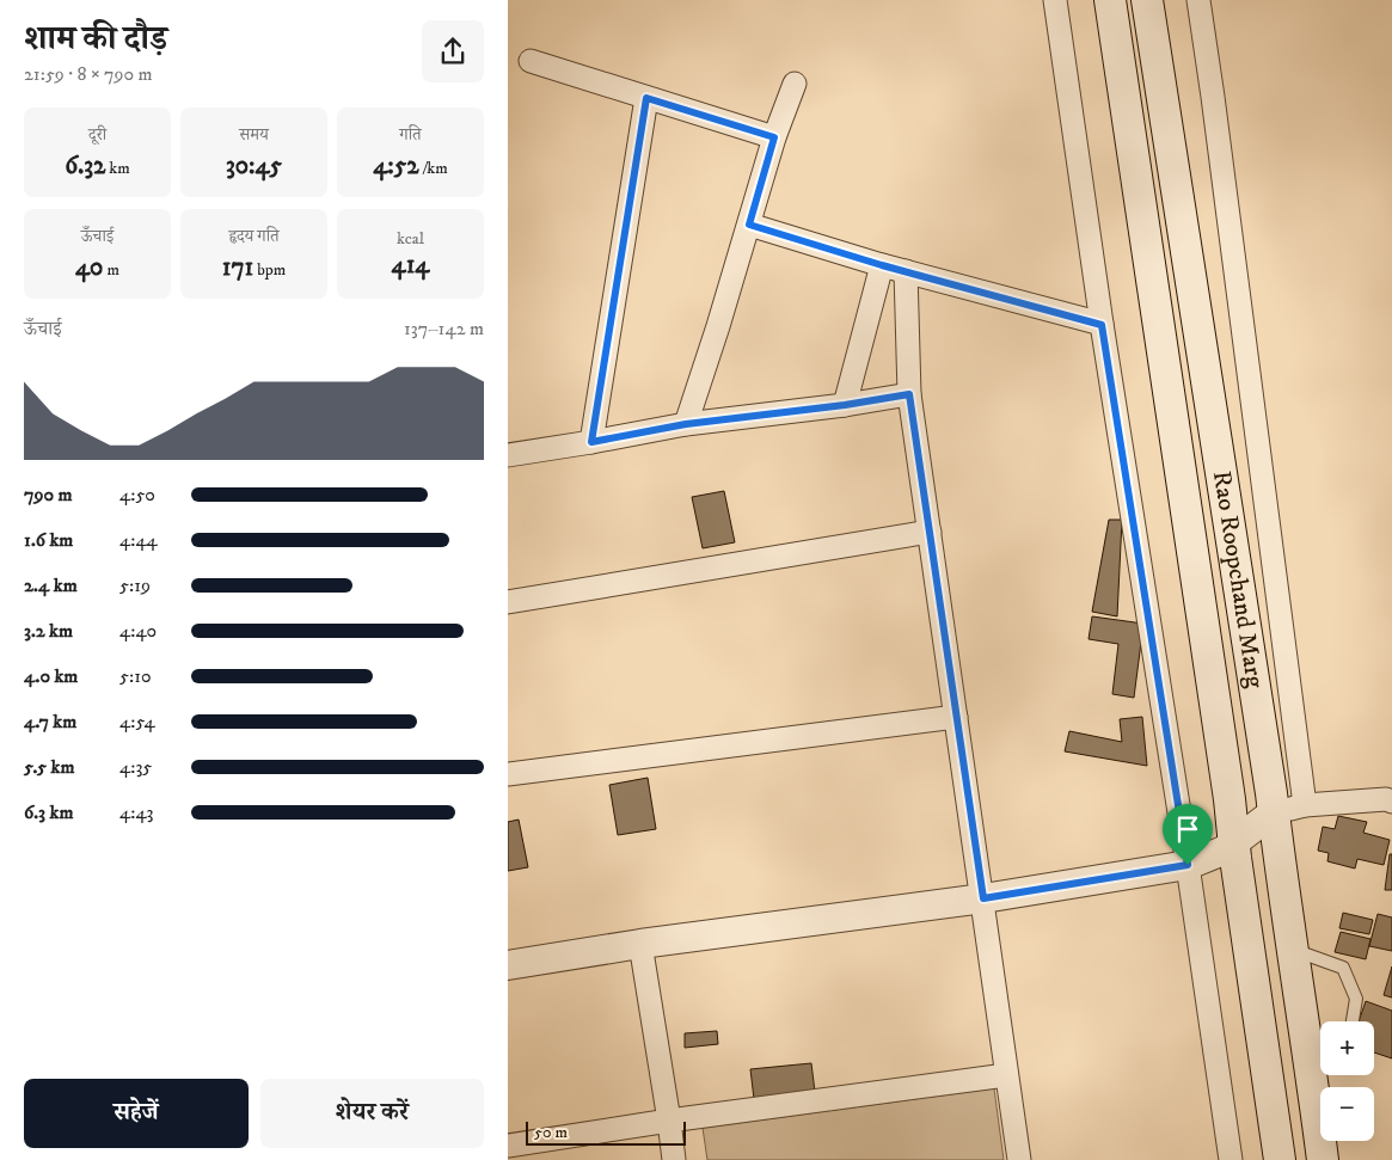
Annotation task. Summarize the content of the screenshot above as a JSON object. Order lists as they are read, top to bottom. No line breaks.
{"streets":{"main road":["Rao Roopchand Marg"]},"scale_bar":"50 m","page":{"heading":["शाम की दौड़","21:59 · 8 × 790 m"],"stats":[["दूरी","6.32 km"],["समय","30:45"],["गति","4:52 /km"],["ऊँचाई","40 m"],["हृदय गति","171 bpm"],["kcal","414"]],"chart":["ऊँचाई","137–142 m"],"list":[{"name":"790 m","note":"4:50"},{"name":"1.6 km","note":"4:44"},{"name":"2.4 km","note":"5:19"},{"name":"3.2 km","note":"4:40"},{"name":"4.0 km","note":"5:10"},{"name":"4.7 km","note":"4:54"},{"name":"5.5 km","note":"4:35"},{"name":"6.3 km","note":"4:43"}],"map_buttons":["+","−"],"buttons":["सहेजें","शेयर करें"],"scale":"50 m"}}
